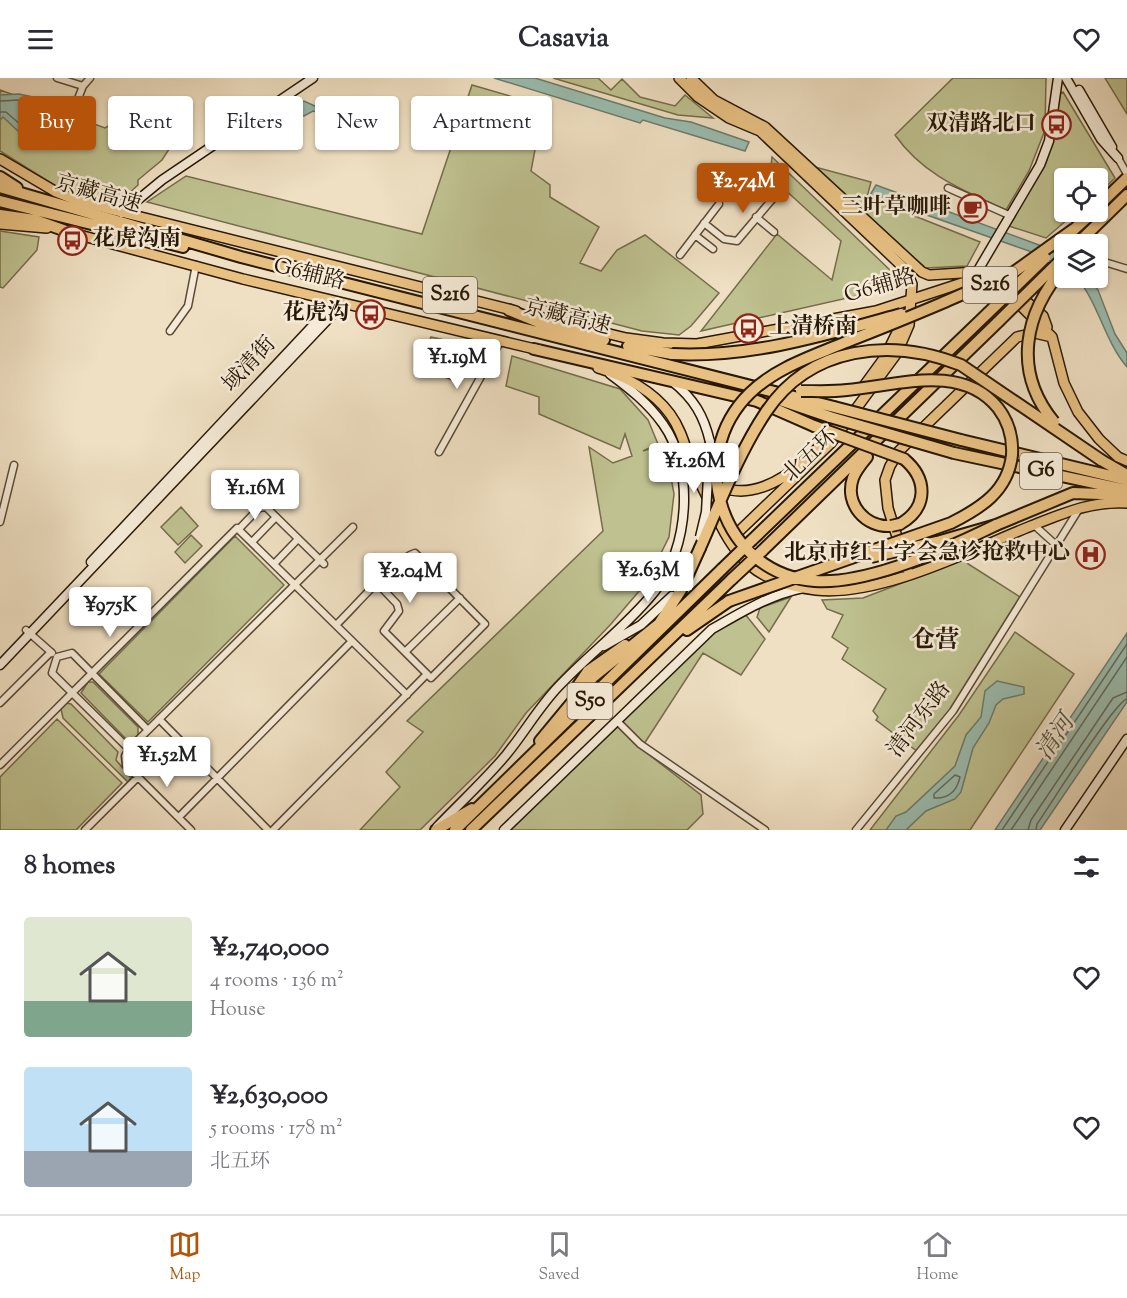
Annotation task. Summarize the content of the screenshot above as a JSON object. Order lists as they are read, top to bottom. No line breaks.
{"streets":{"highway":["京藏高速","北五环","G6","S50"],"main road":["G6辅路","S216"],"street":["域清街","清河东路"]},"crossings":[["G6辅路","域清街"],["G6辅路","清河东路"]],"districts":["仓营"],"water":["清河"],"places":{"bus stop":["双清路北口","花虎沟南","花虎沟","上清桥南"],"cafe":["三叶草咖啡"],"hospital":["北京市红十字会急诊抢救中心"]},"page":{"header":"Casavia","chip":["Buy","Rent","Filters","New","Apartment"],"price":["¥2.74M","¥1.19M","¥1.26M","¥1.16M","¥2.63M","¥2.04M","¥975K","¥1.52M"],"heading":"8 homes","list":[{"name":"¥2,740,000","note":"4 rooms · 136 m² · House"},{"name":"¥2,630,000","note":"5 rooms · 178 m² · 北五环"}],"tabs":["Map","Saved","Home"]}}
